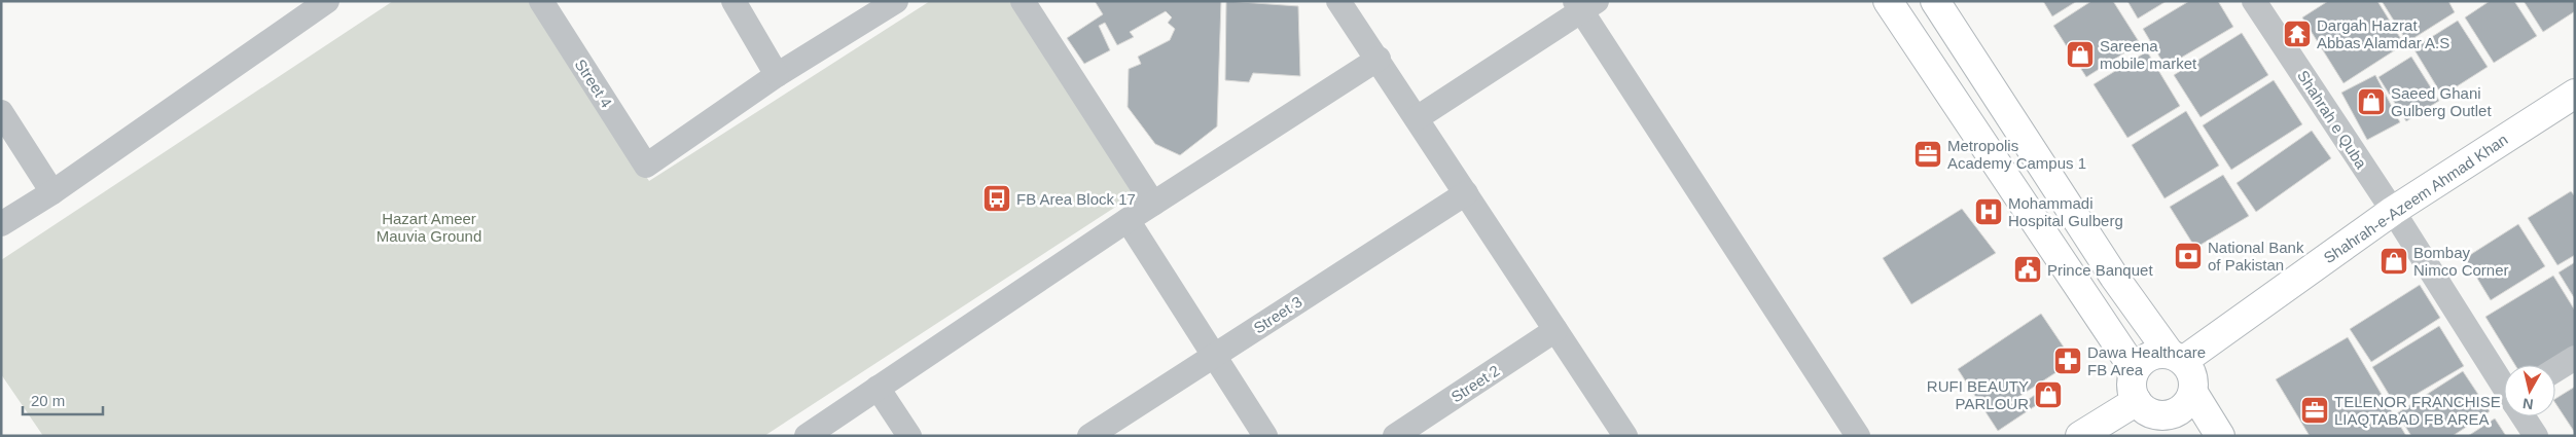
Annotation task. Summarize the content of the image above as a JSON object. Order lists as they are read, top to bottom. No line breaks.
{"streets":{"main road":["Shahrah-e-Azeem Ahmad Khan"],"street":["Street 4","Shahrah e Quba","Street 3","Street 2"]},"crossings":[["Shahrah e Quba","Shahrah-e-Azeem Ahmad Khan"]],"parks":["Hazart Ameer Mauvia Ground"],"places":{"temple":["Dargah Hazrat Abbas Alamdar A.S"],"shop":["Sareena mobile market","Saeed Ghani Gulberg Outlet","Bombay Nimco Corner","RUFI BEAUTY PARLOUR"],"office":["Metropolis Academy Campus 1","TELENOR FRANCHISE LIAQTABAD FB AREA"],"bus stop":["FB Area Block 17"],"hospital":["Mohammadi Hospital Gulberg"],"bank":["National Bank of Pakistan"],"public building":["Prince Banquet"],"pharmacy":["Dawa Healthcare FB Area"]},"scale_bar":"20 m","north":"bottom"}
